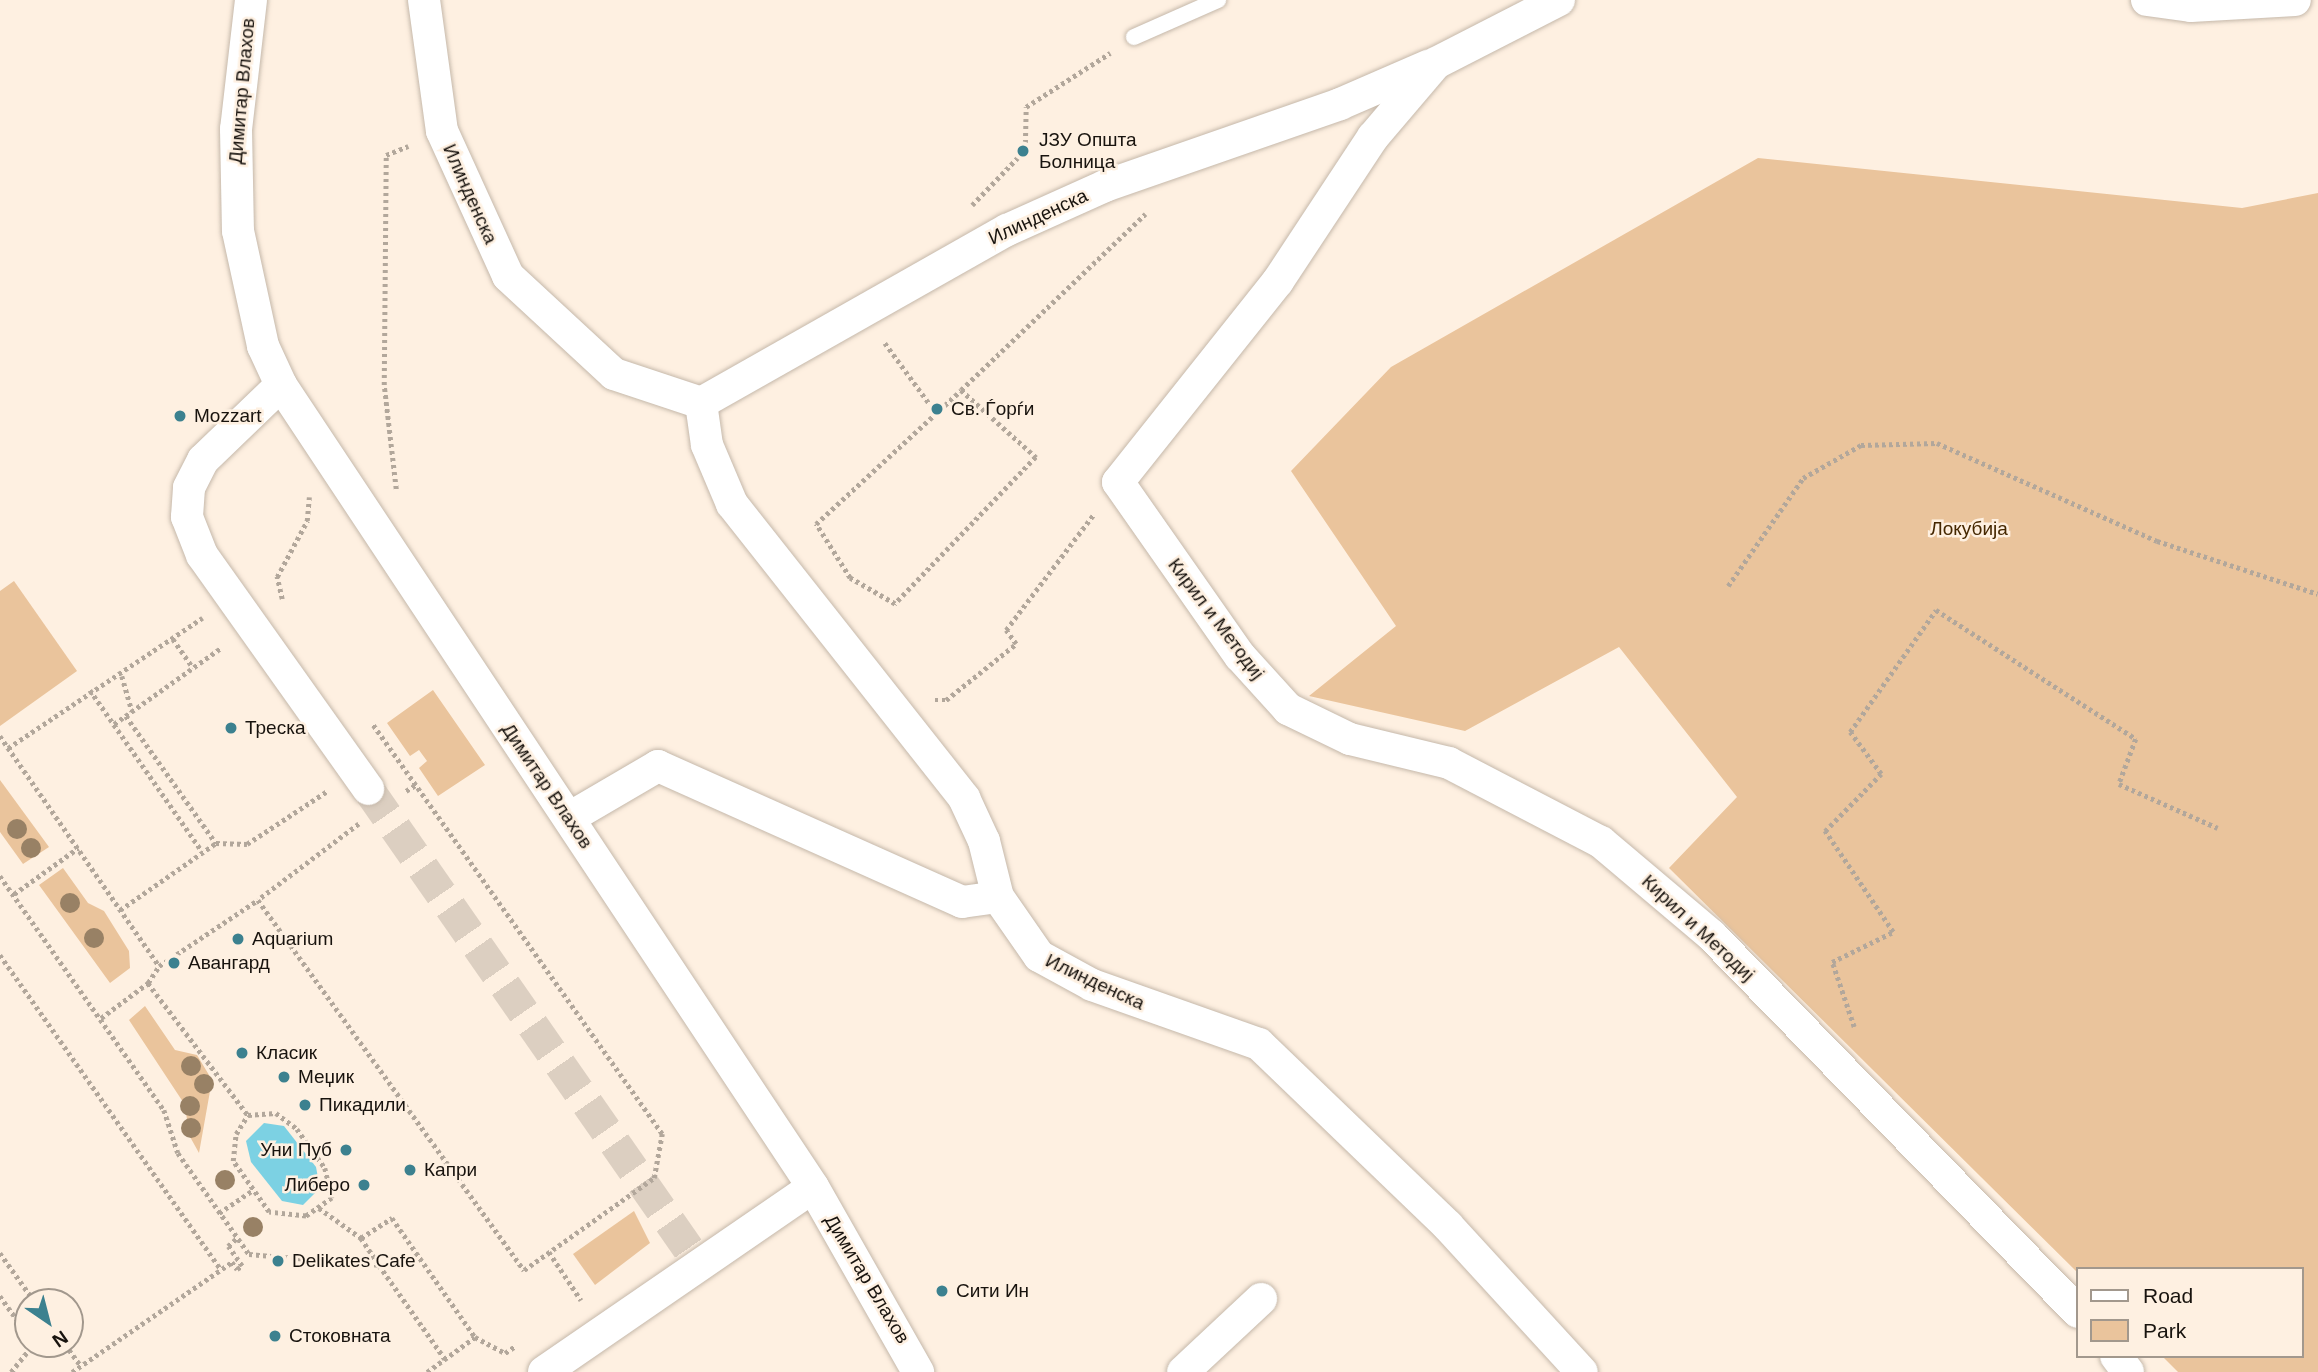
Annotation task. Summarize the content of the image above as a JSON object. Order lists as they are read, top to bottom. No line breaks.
{"streets":{"street":["Димитар Влахов","Илинденска","Кирил и Методиј"]},"parks":["Локубија"],"places":["ЈЗУ Општа Болница","Св. Ѓорѓи","Mozzart","Треска","Aquarium","Авангард","Класик","Меџик","Пикадили","Уни Пуб","Капри","Либеро","Delikates Cafe","Сити Ин","Стоковната"],"legend":["Road","Park"],"north":"bottom right"}
